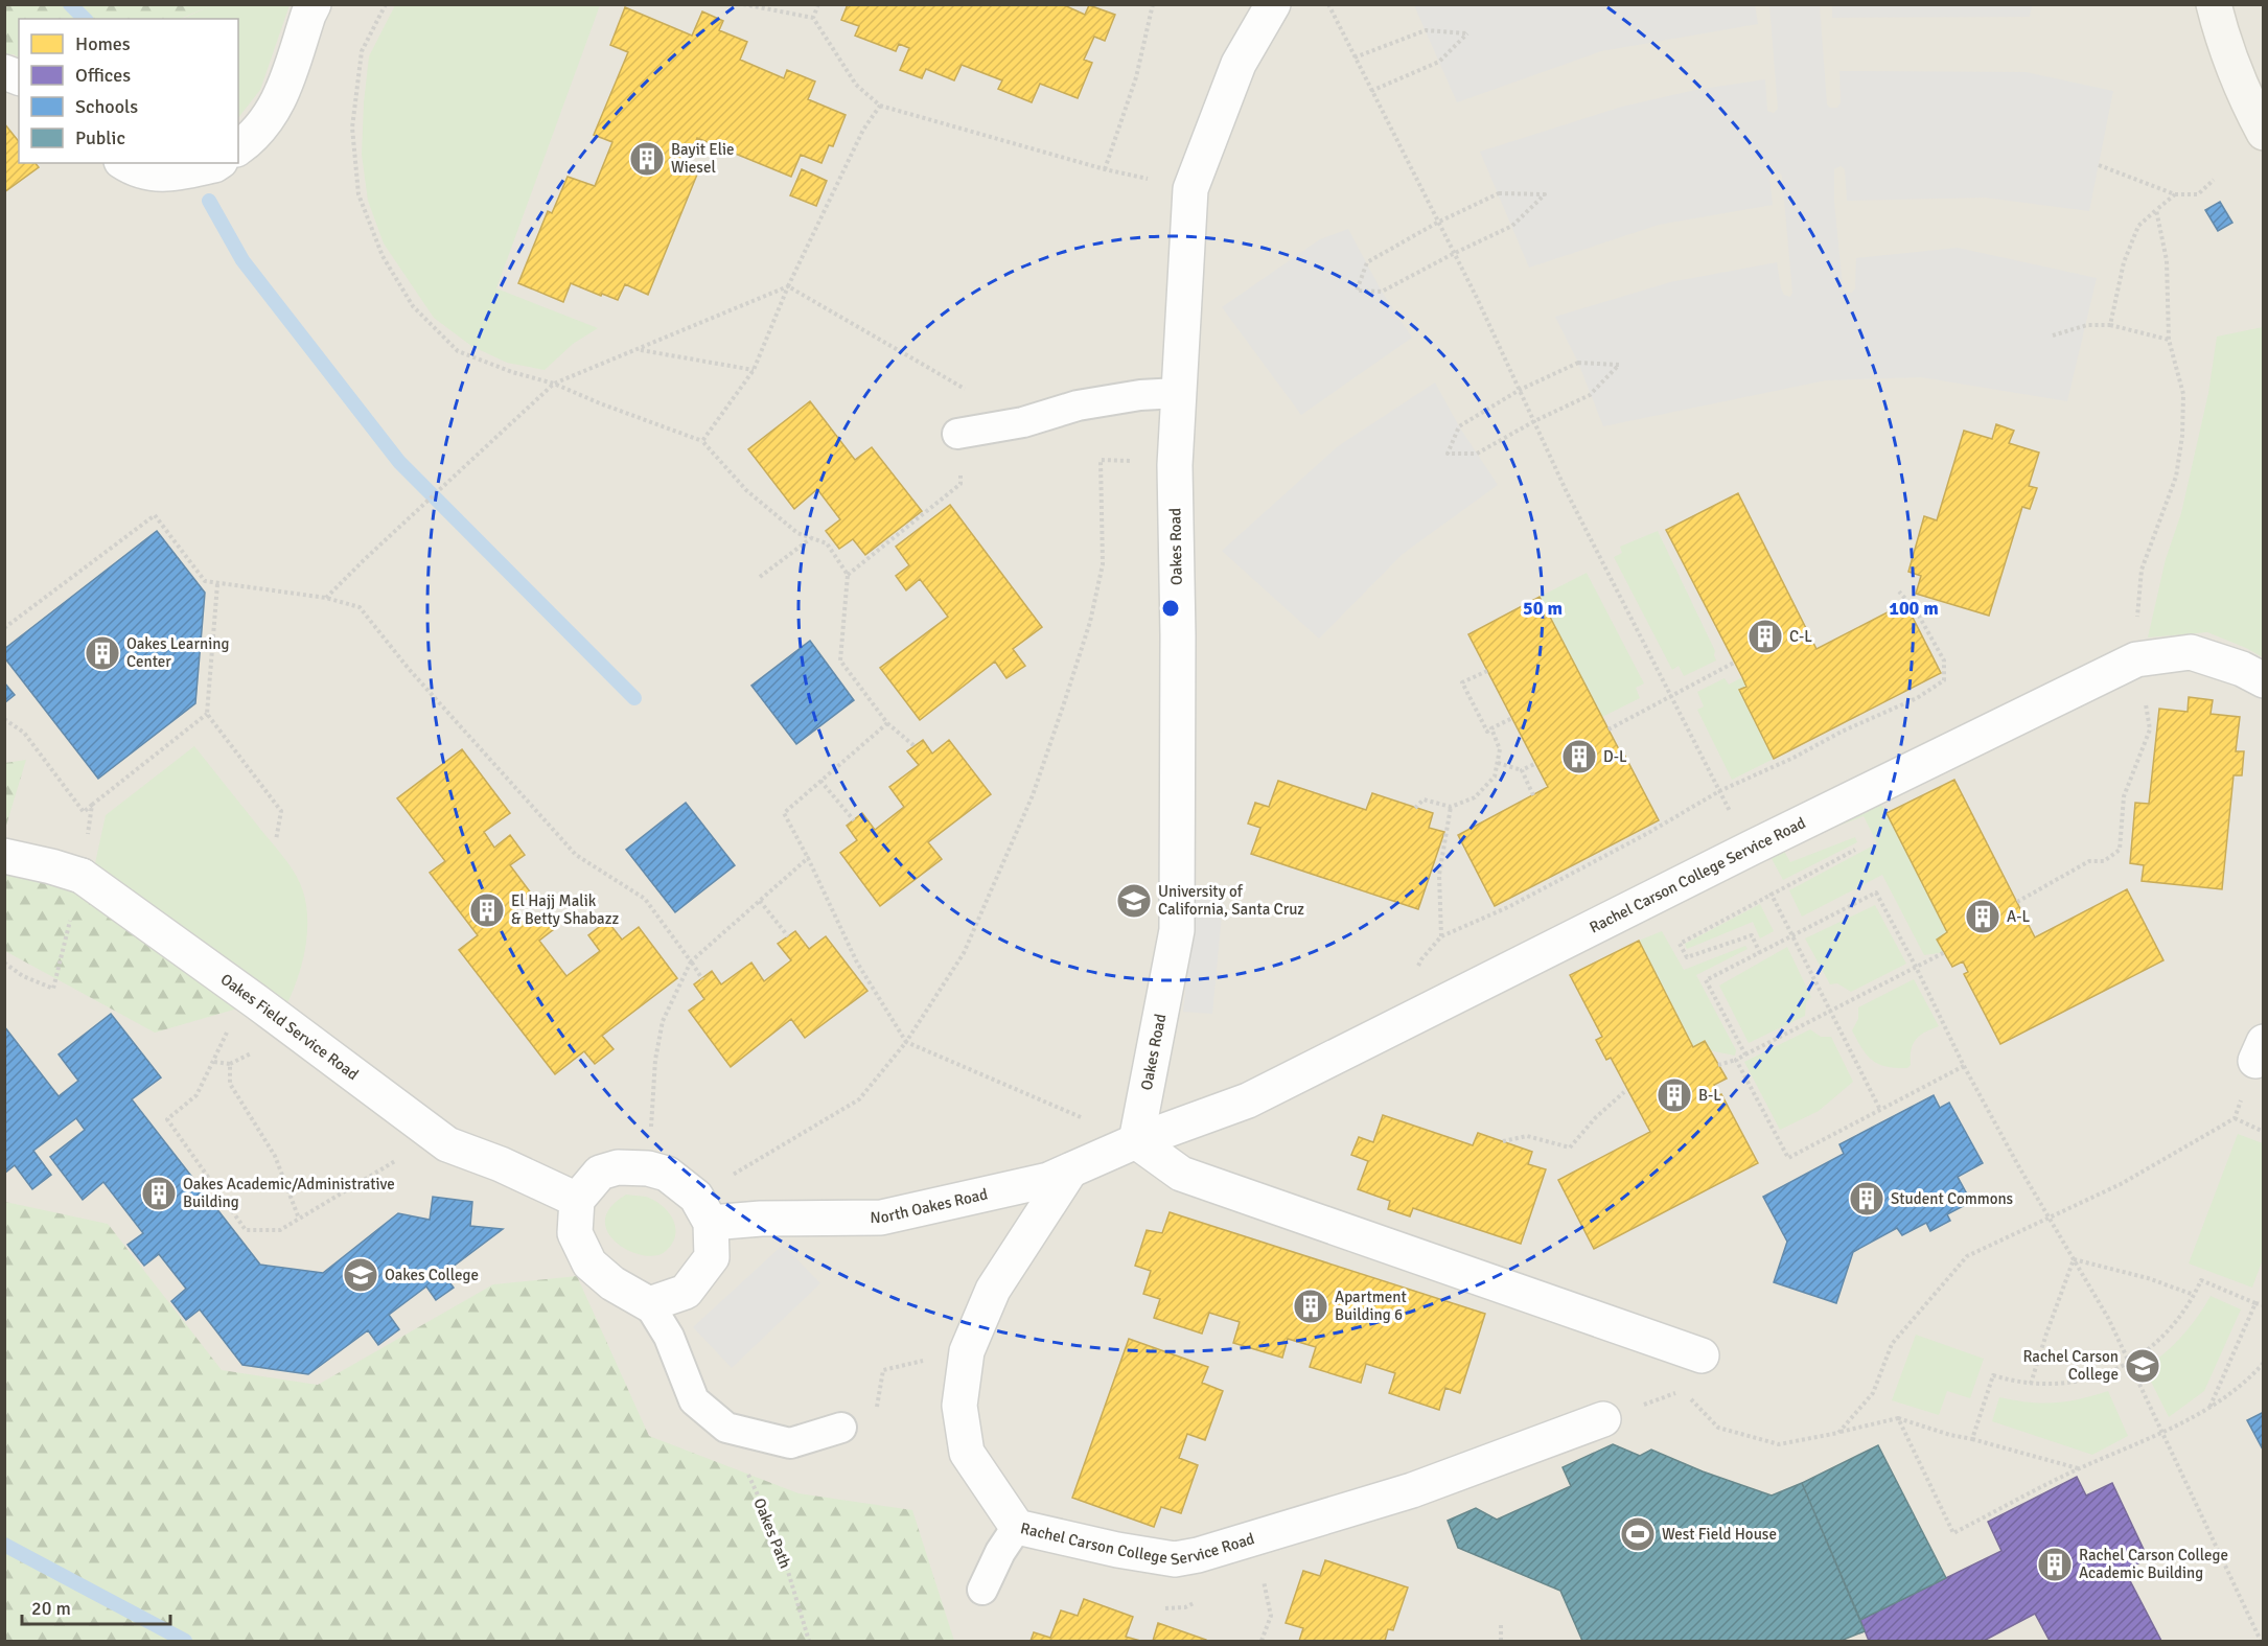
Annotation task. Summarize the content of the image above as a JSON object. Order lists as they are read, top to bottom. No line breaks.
{"streets":{"street":["Oakes Road","Rachel Carson College Service Road","Oakes Field Service Road","North Oakes Road"],"path":["Oakes Path"]},"crossings":[["Oakes Road","Rachel Carson College Service Road"],["Oakes Road","North Oakes Road"],["Rachel Carson College Service Road","North Oakes Road"],["Oakes Field Service Road","North Oakes Road"]],"places":{"building":["Bayit Elie Wiesel","C-L","Oakes Learning Center","D-L","El Hajj Malik & Betty Shabazz","A-L","B-L","Oakes Academic/Administrative Building","Student Commons","Apartment Building 6","Rachel Carson College Academic Building"],"school or university":["University of California, Santa Cruz","Oakes College","Rachel Carson College"],"sports":["West Field House"]},"legend":["Homes","Offices","Schools","Public"],"scale_bar":"20 m","rings":["50 m","100 m"]}
